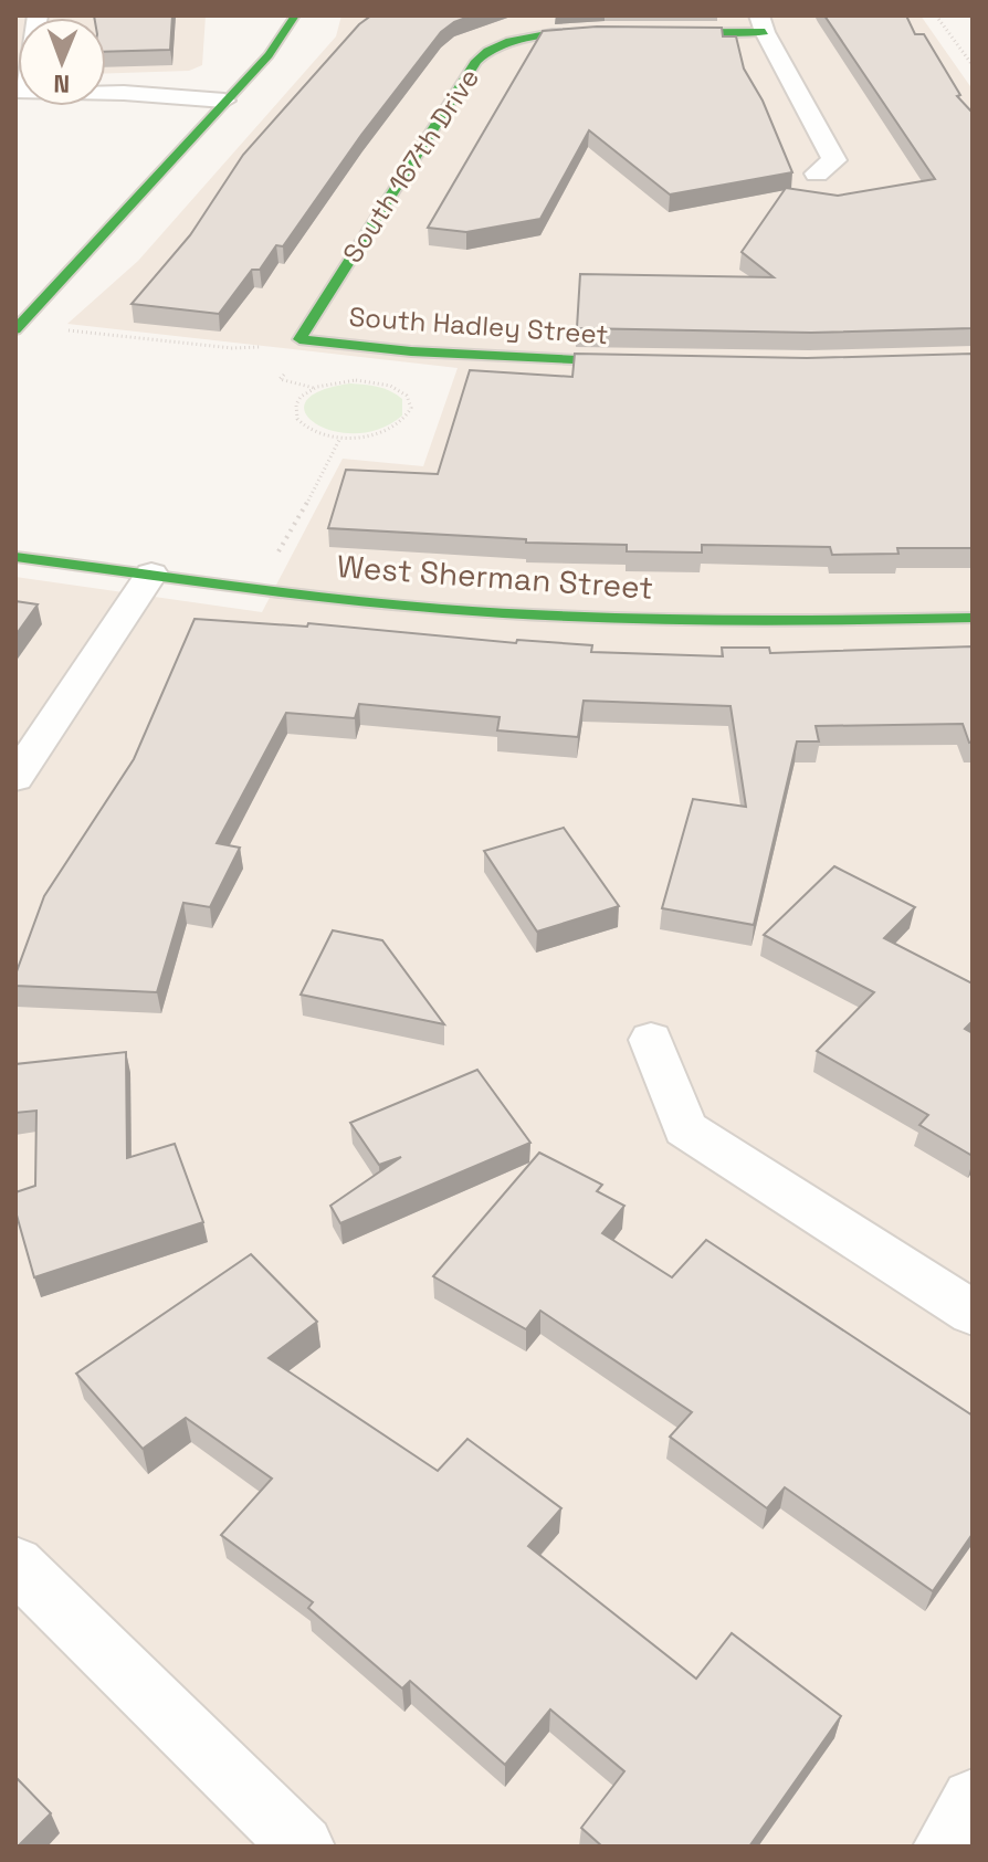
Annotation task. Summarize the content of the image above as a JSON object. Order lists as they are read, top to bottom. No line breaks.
{"streets":{"street":["South 167th Drive","South Hadley Street","West Sherman Street"]},"crossings":[["South 167th Drive","South Hadley Street"]],"north":"bottom"}
